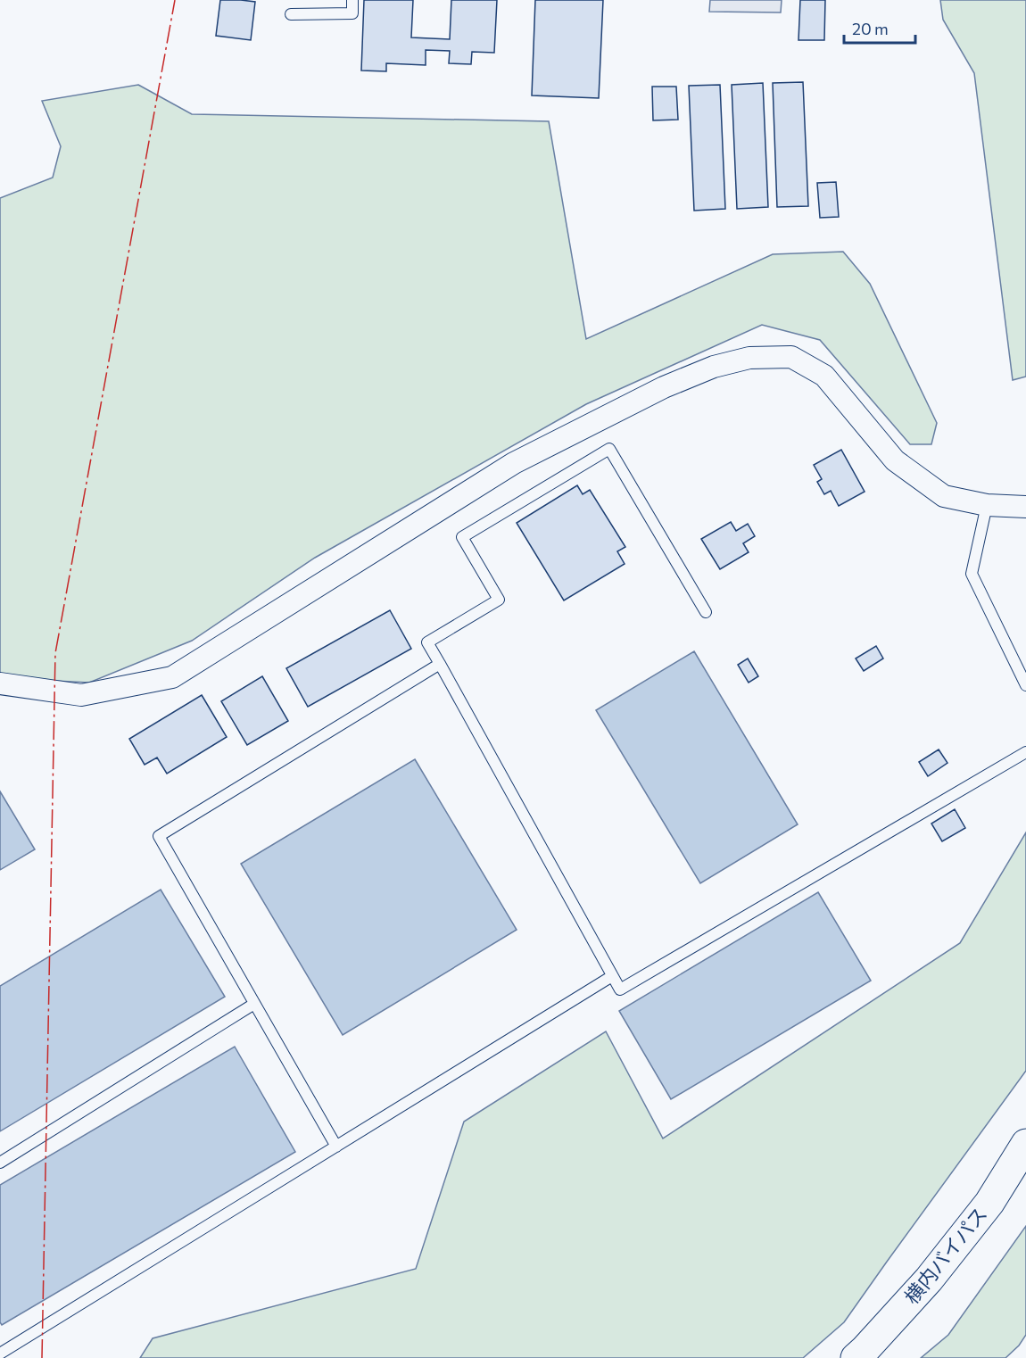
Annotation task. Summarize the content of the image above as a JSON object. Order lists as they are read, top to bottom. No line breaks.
{"streets":{"highway":["横内バイパス"]},"scale_bar":"20 m"}
